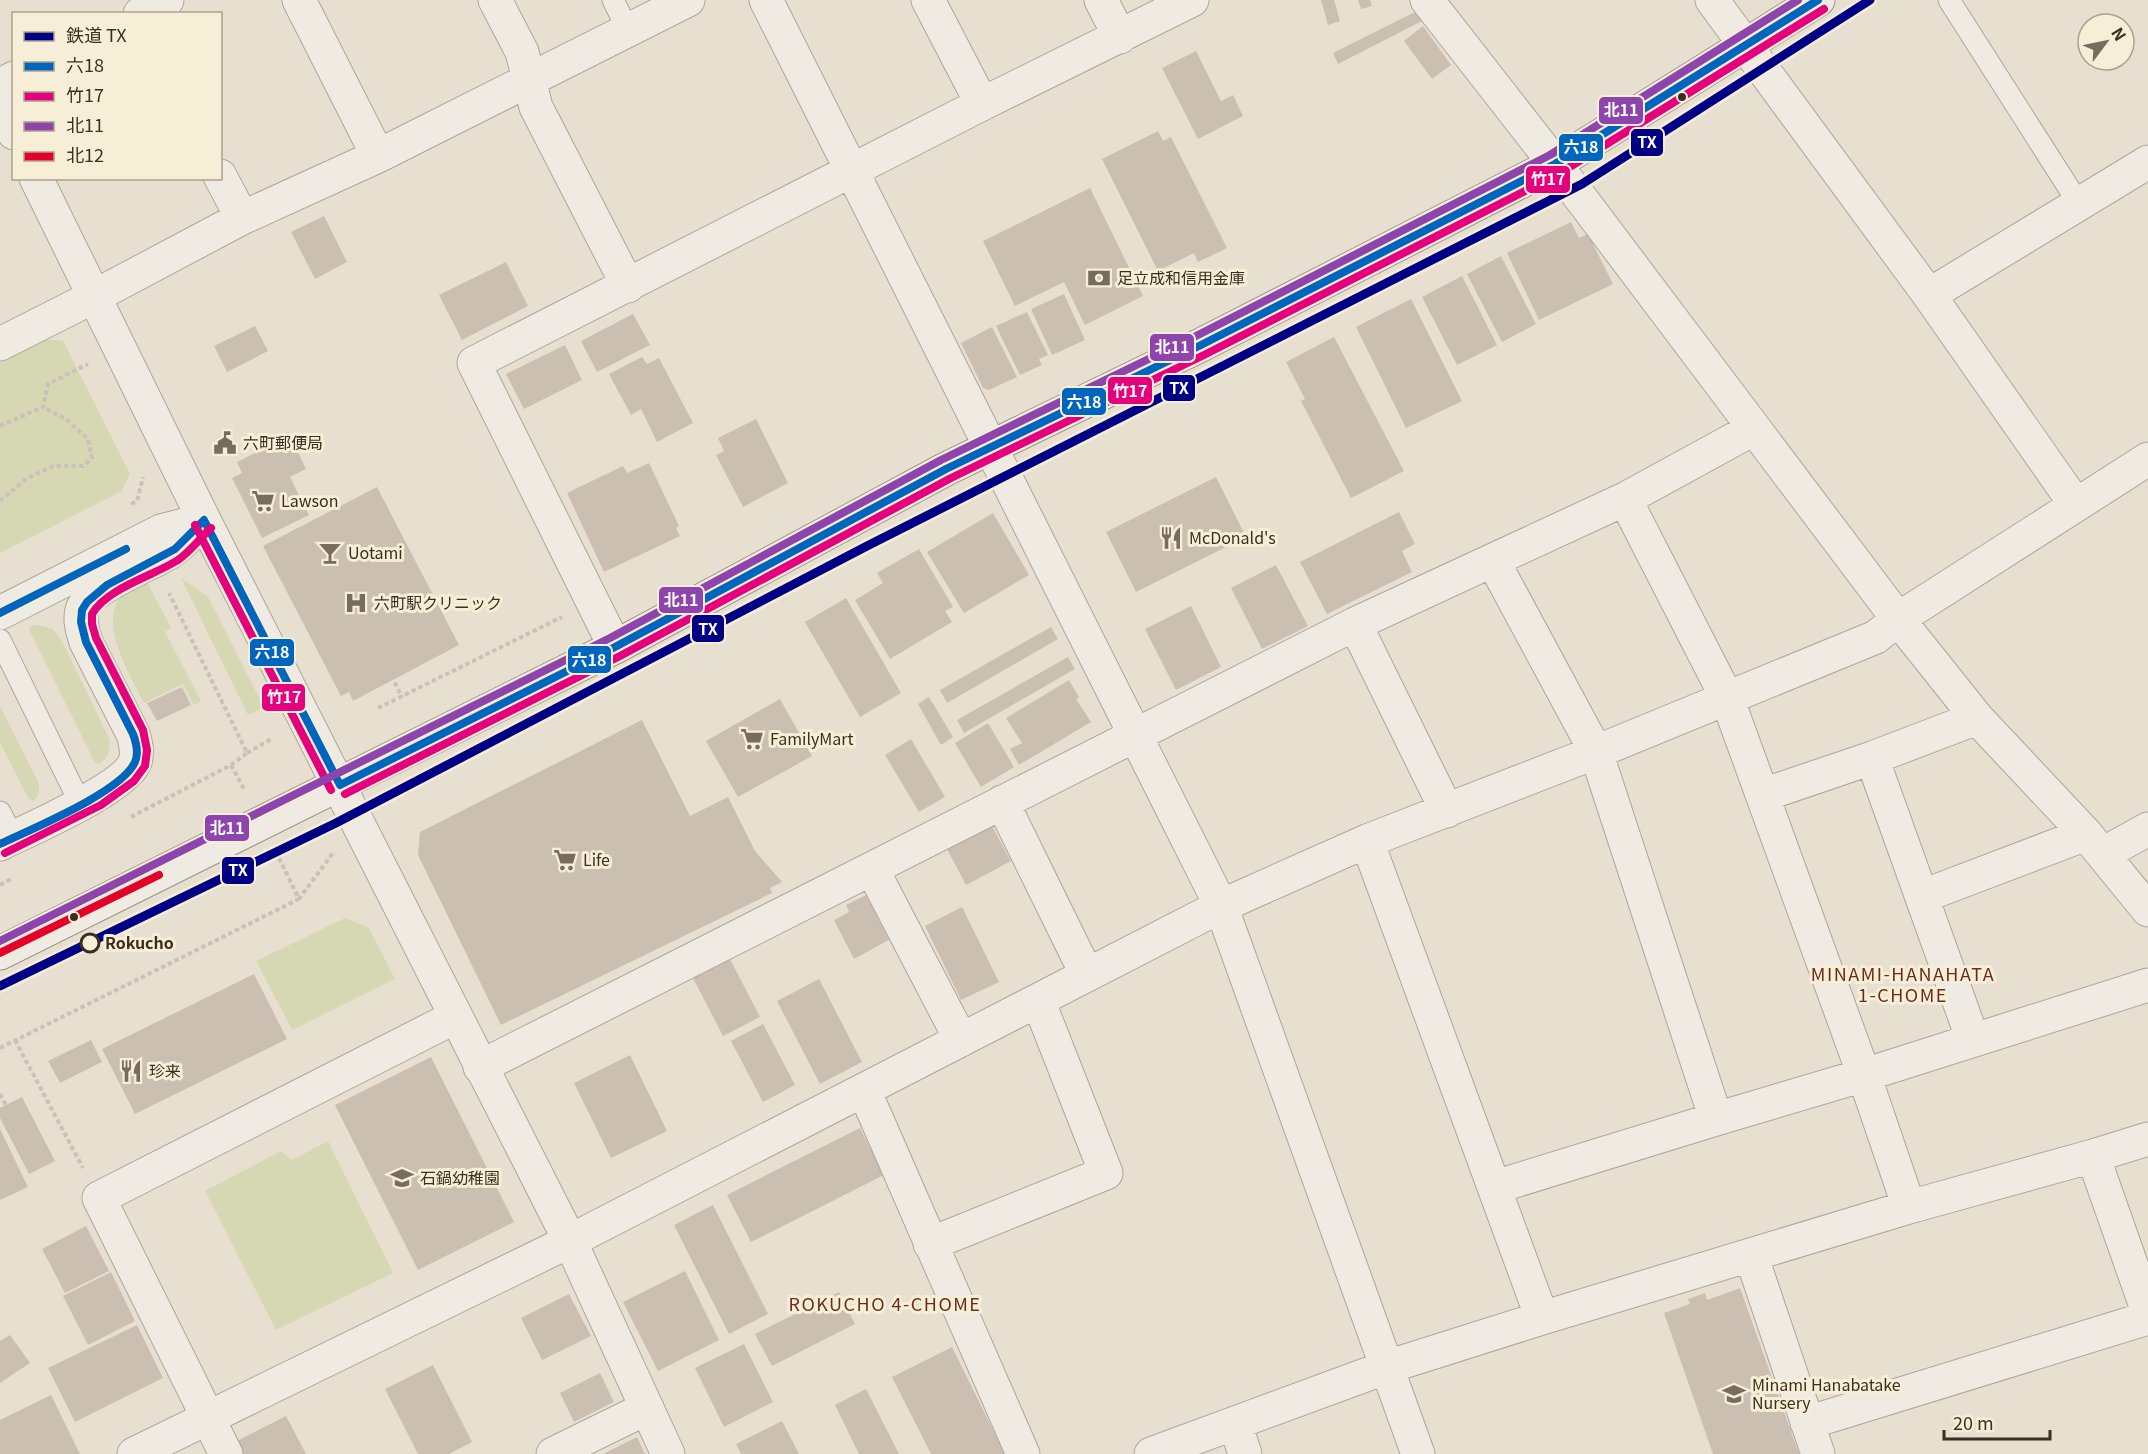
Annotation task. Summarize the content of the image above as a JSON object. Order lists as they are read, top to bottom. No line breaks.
{"districts":["MINAMI-HANAHATA 1-CHOME","ROKUCHO 4-CHOME"],"places":{"bank":["足立成和信用金庫"],"public building":["六町郵便局"],"supermarket":["Lawson","FamilyMart","Life"],"restaurant":["McDonald's","珍来"],"bar":["Uotami"],"hospital":["六町駅クリニック"],"other":["Rokucho"],"school or university":["石鍋幼稚園","Minami Hanabatake Nursery"]},"lines":["rail line TX","transit line 六18","transit line 北11","transit line 竹17","transit line 北12"],"legend":["鉄道 TX","六18","竹17","北11","北12"],"scale_bar":"20 m","north":"top right"}
